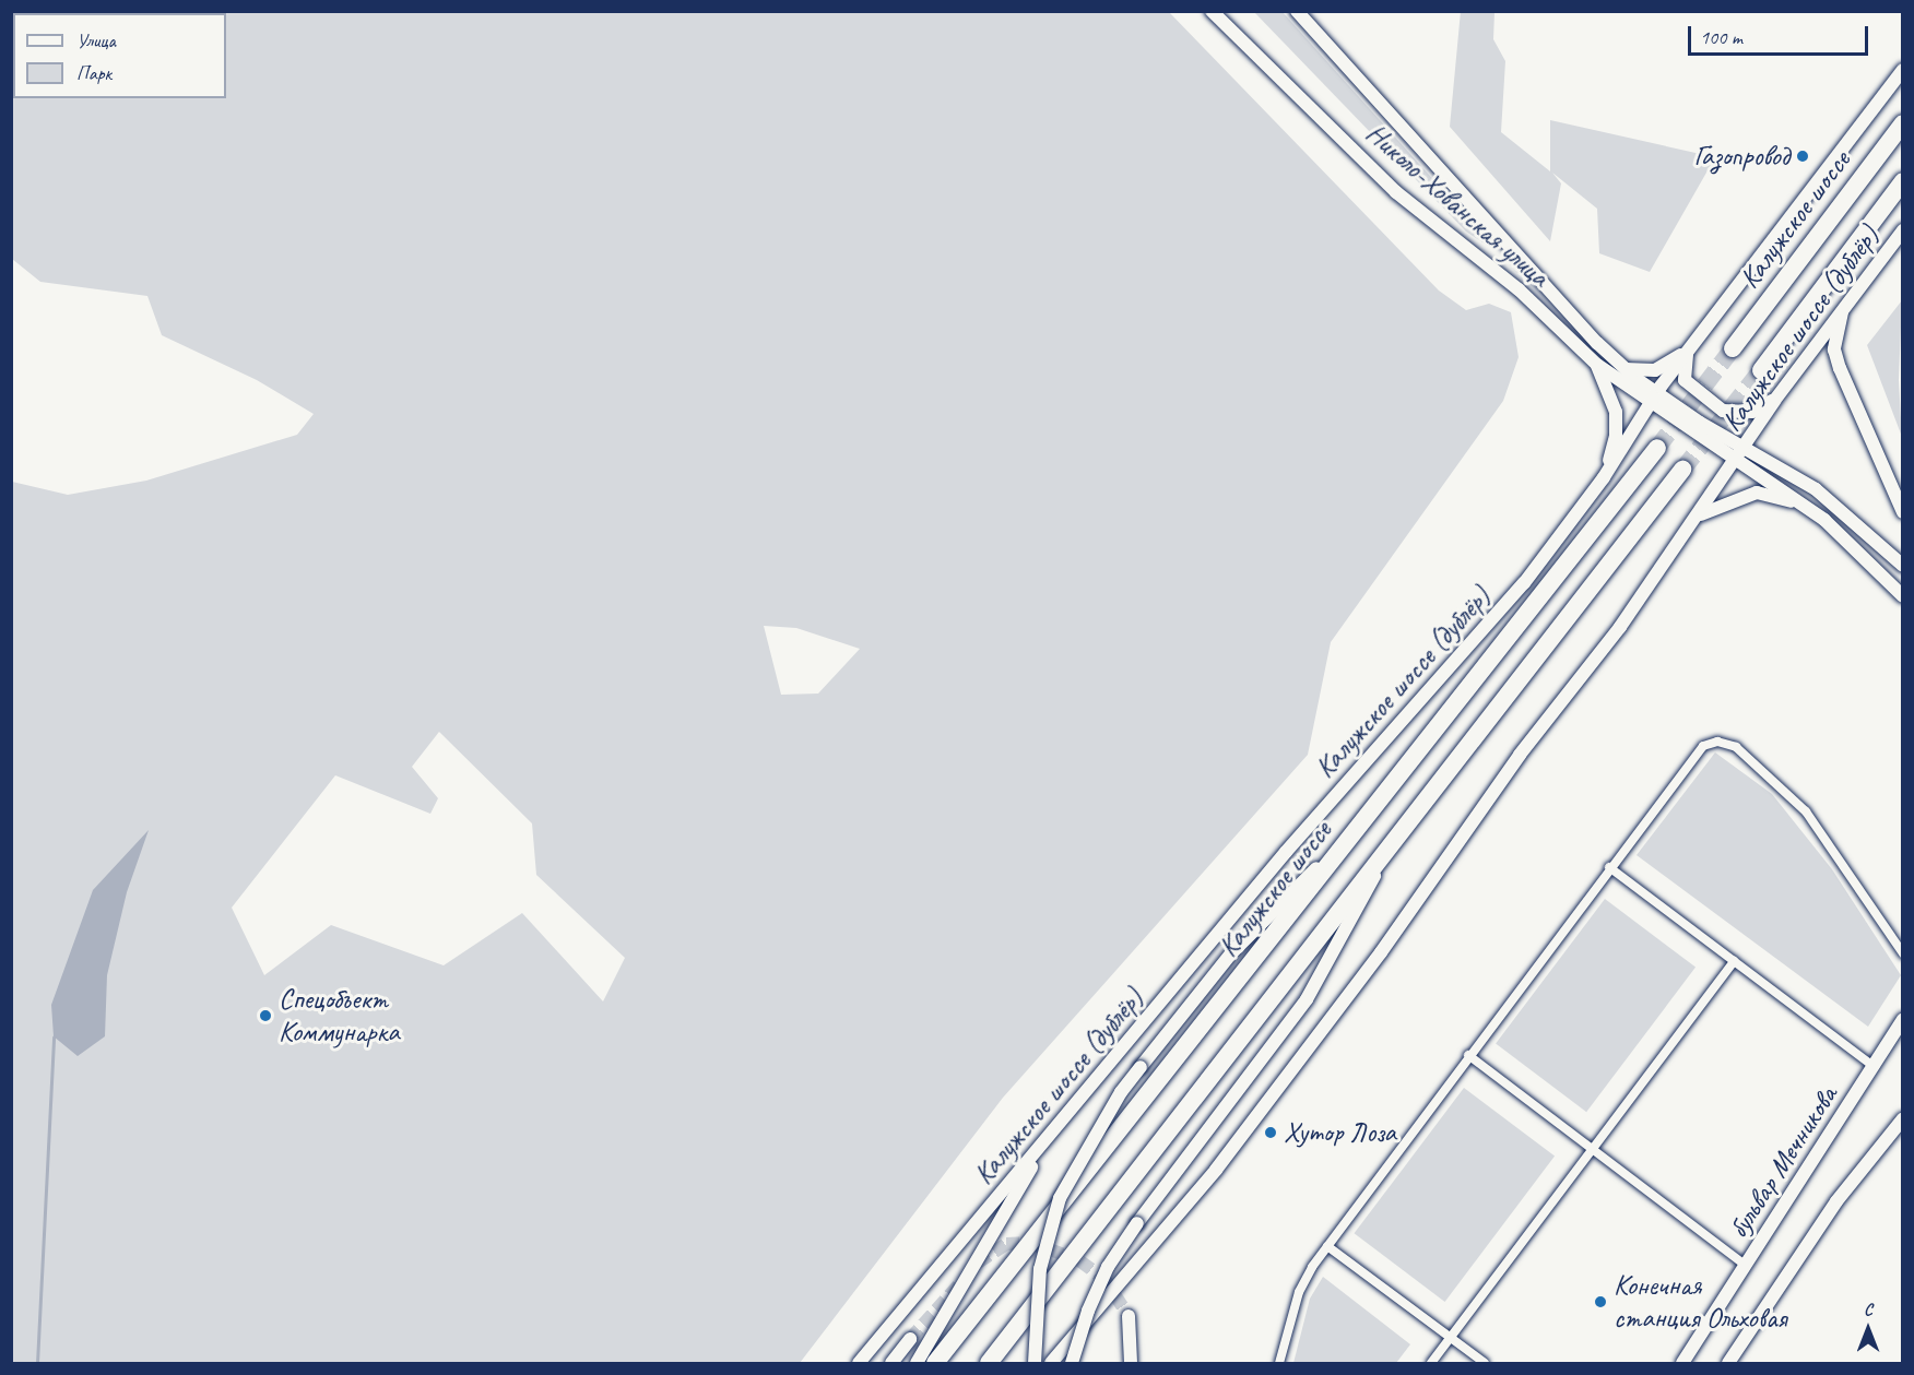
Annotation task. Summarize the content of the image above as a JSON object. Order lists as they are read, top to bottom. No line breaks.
{"streets":{"highway":["Калужское шоссе"],"main road":["Николо-Хованская улица","Калужское шоссе (дублёр)","бульвар Мечникова"]},"crossings":[["Николо-Хованская улица","Калужское шоссе (дублёр)"]],"places":["Газопровод","Спецобъект Коммунарка","Хутор Лоза","Конечная станция Ольховая"],"legend":["Улица","Парк"],"scale_bar":"100 m","north":"top"}
